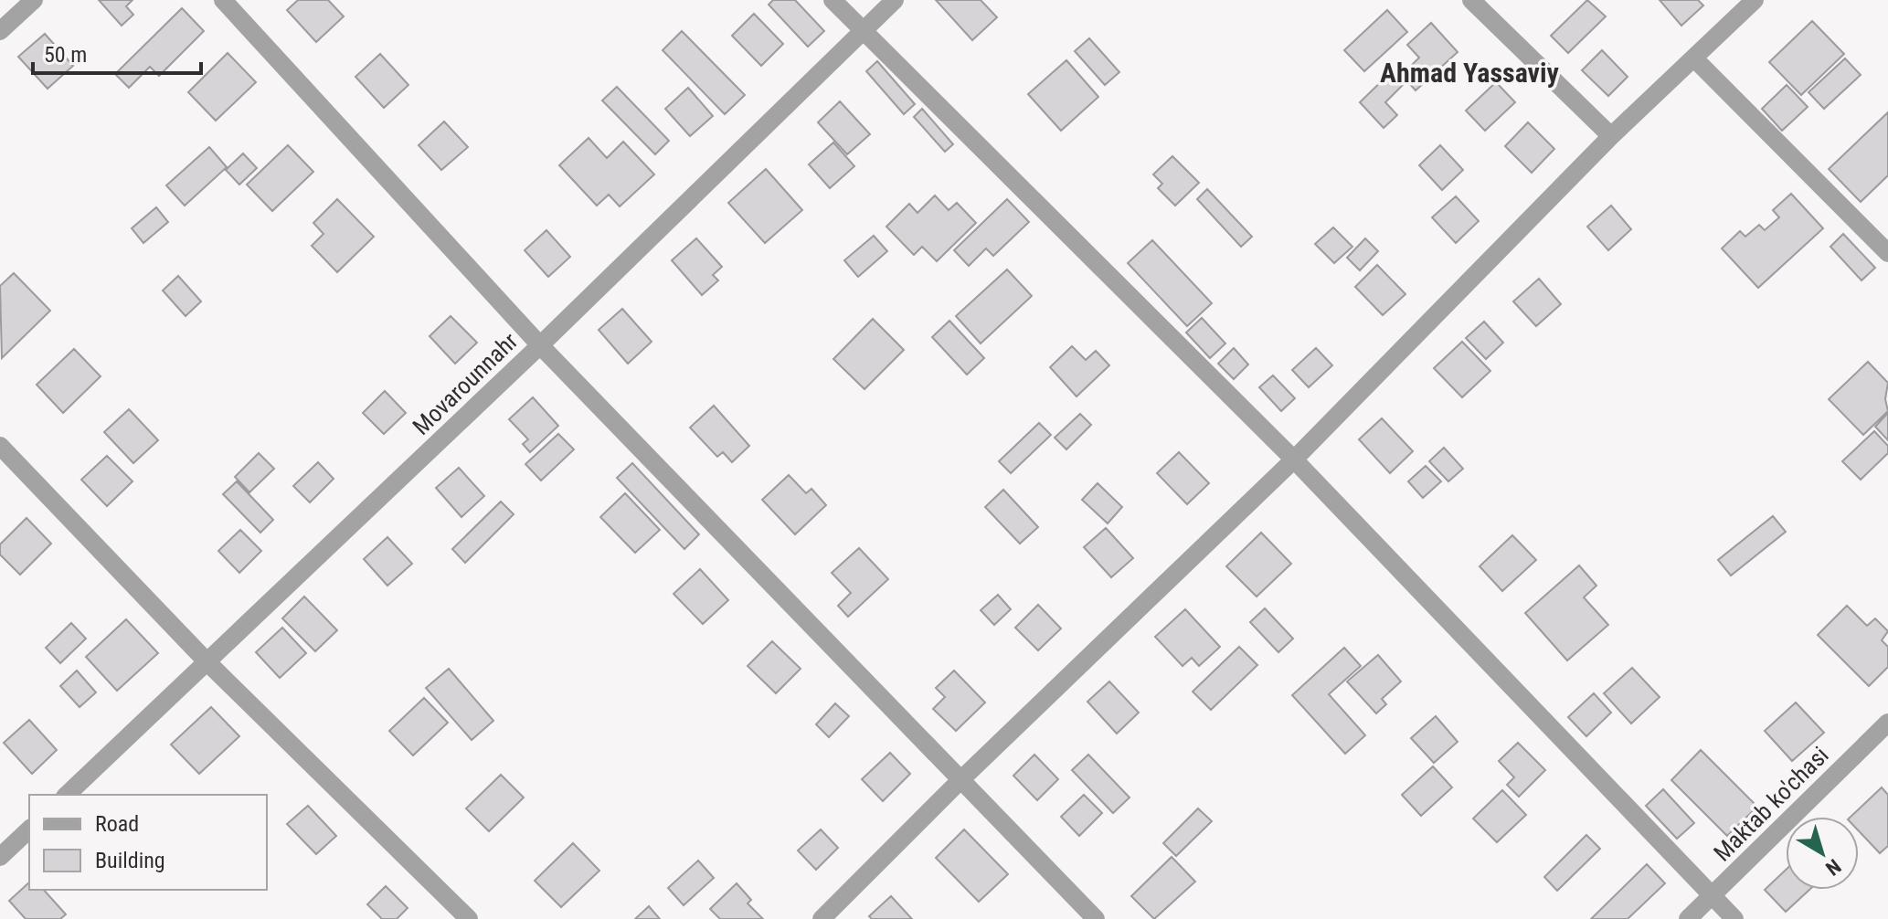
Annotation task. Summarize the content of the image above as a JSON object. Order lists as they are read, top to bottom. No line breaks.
{"streets":{"street":["Movarounnahr","Maktab ko'chasi"]},"districts":["Ahmad Yassaviy"],"legend":["Road","Building"],"scale_bar":"50 m","north":"bottom right"}
